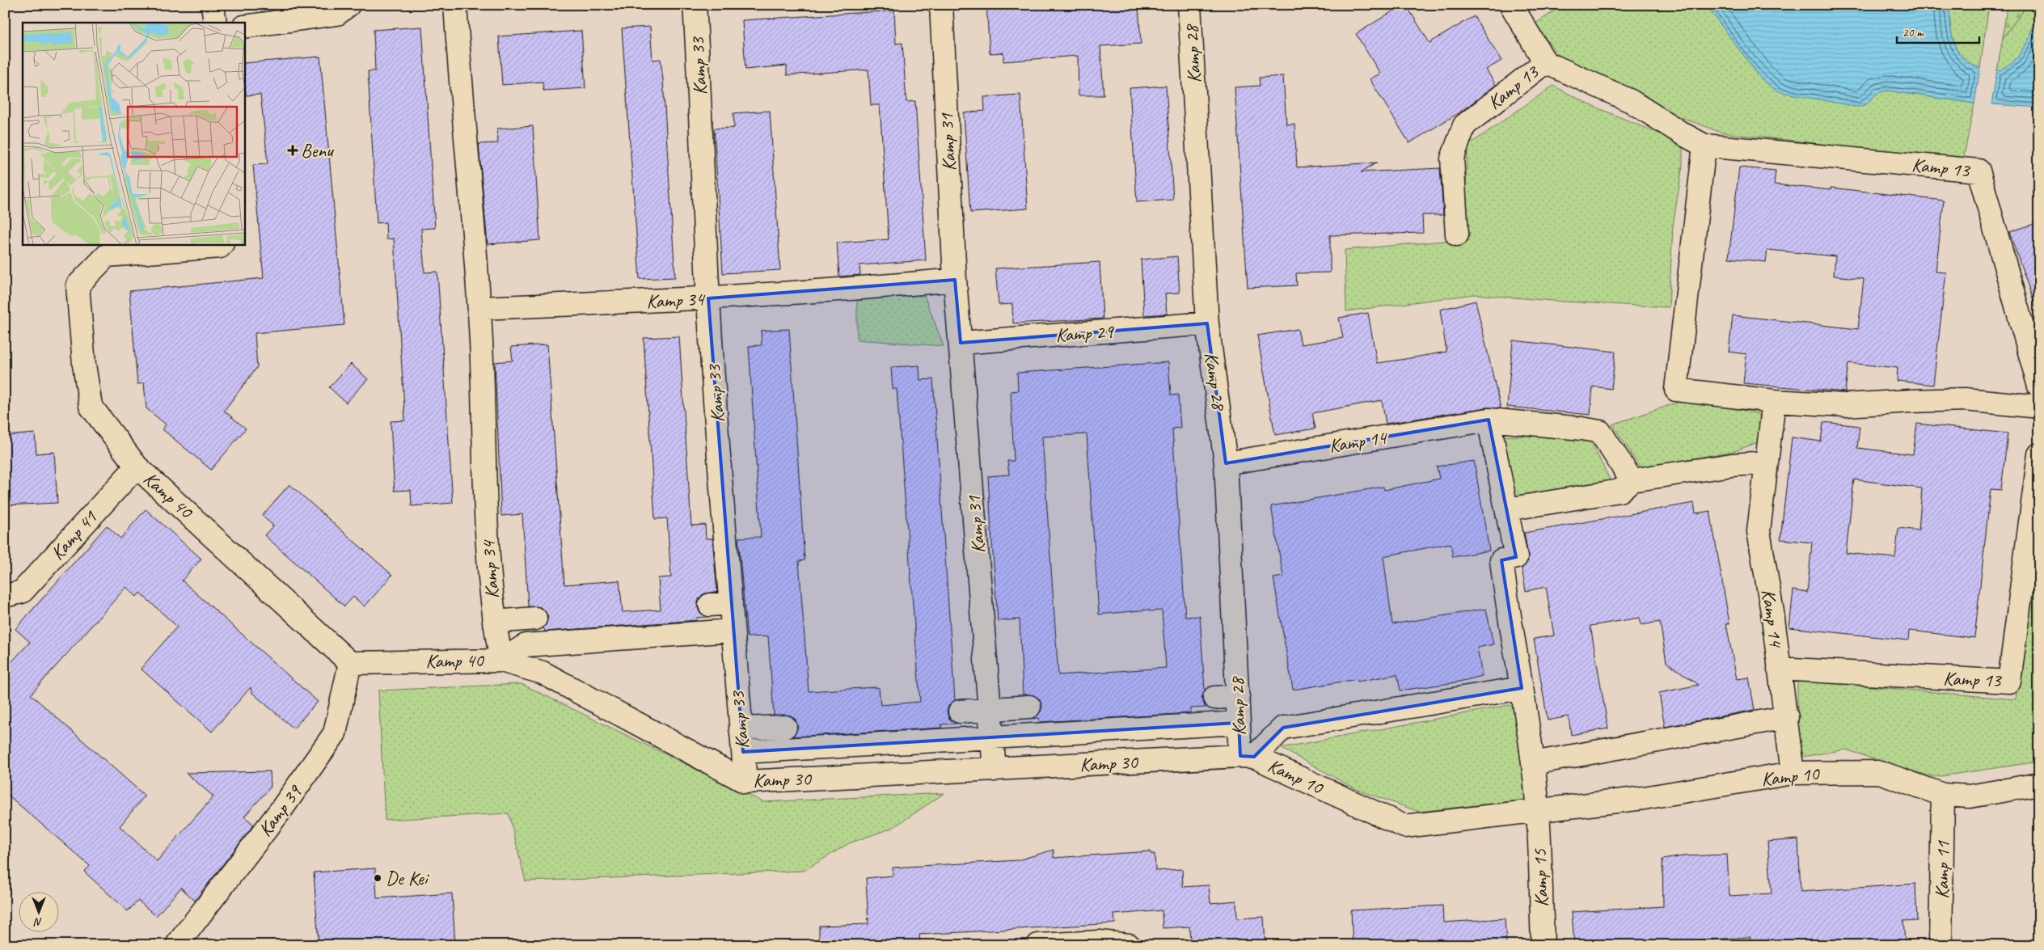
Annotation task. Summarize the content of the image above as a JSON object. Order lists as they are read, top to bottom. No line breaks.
{"streets":{"street":["Kamp 28","Kamp 33","Kamp 13","Kamp 31","Kamp 34","Kamp 29","Kamp 14","Kamp 40","Kamp 41","Kamp 30","Kamp 10","Kamp 39","Kamp 11","Kamp 15"]},"crossings":[["Kamp 28","Kamp 29"],["Kamp 28","Kamp 14"],["Kamp 28","Kamp 30"],["Kamp 28","Kamp 10"],["Kamp 33","Kamp 34"],["Kamp 33","Kamp 30"],["Kamp 13","Kamp 14"],["Kamp 31","Kamp 34"],["Kamp 31","Kamp 29"],["Kamp 31","Kamp 30"],["Kamp 34","Kamp 40"],["Kamp 34","Kamp 30"],["Kamp 14","Kamp 10"],["Kamp 40","Kamp 41"],["Kamp 40","Kamp 30"],["Kamp 40","Kamp 39"],["Kamp 30","Kamp 10"],["Kamp 10","Kamp 11"],["Kamp 10","Kamp 15"]],"places":{"health":["Benu"],"other":["De Kei"]},"scale_bar":"20 m","north":"bottom"}
